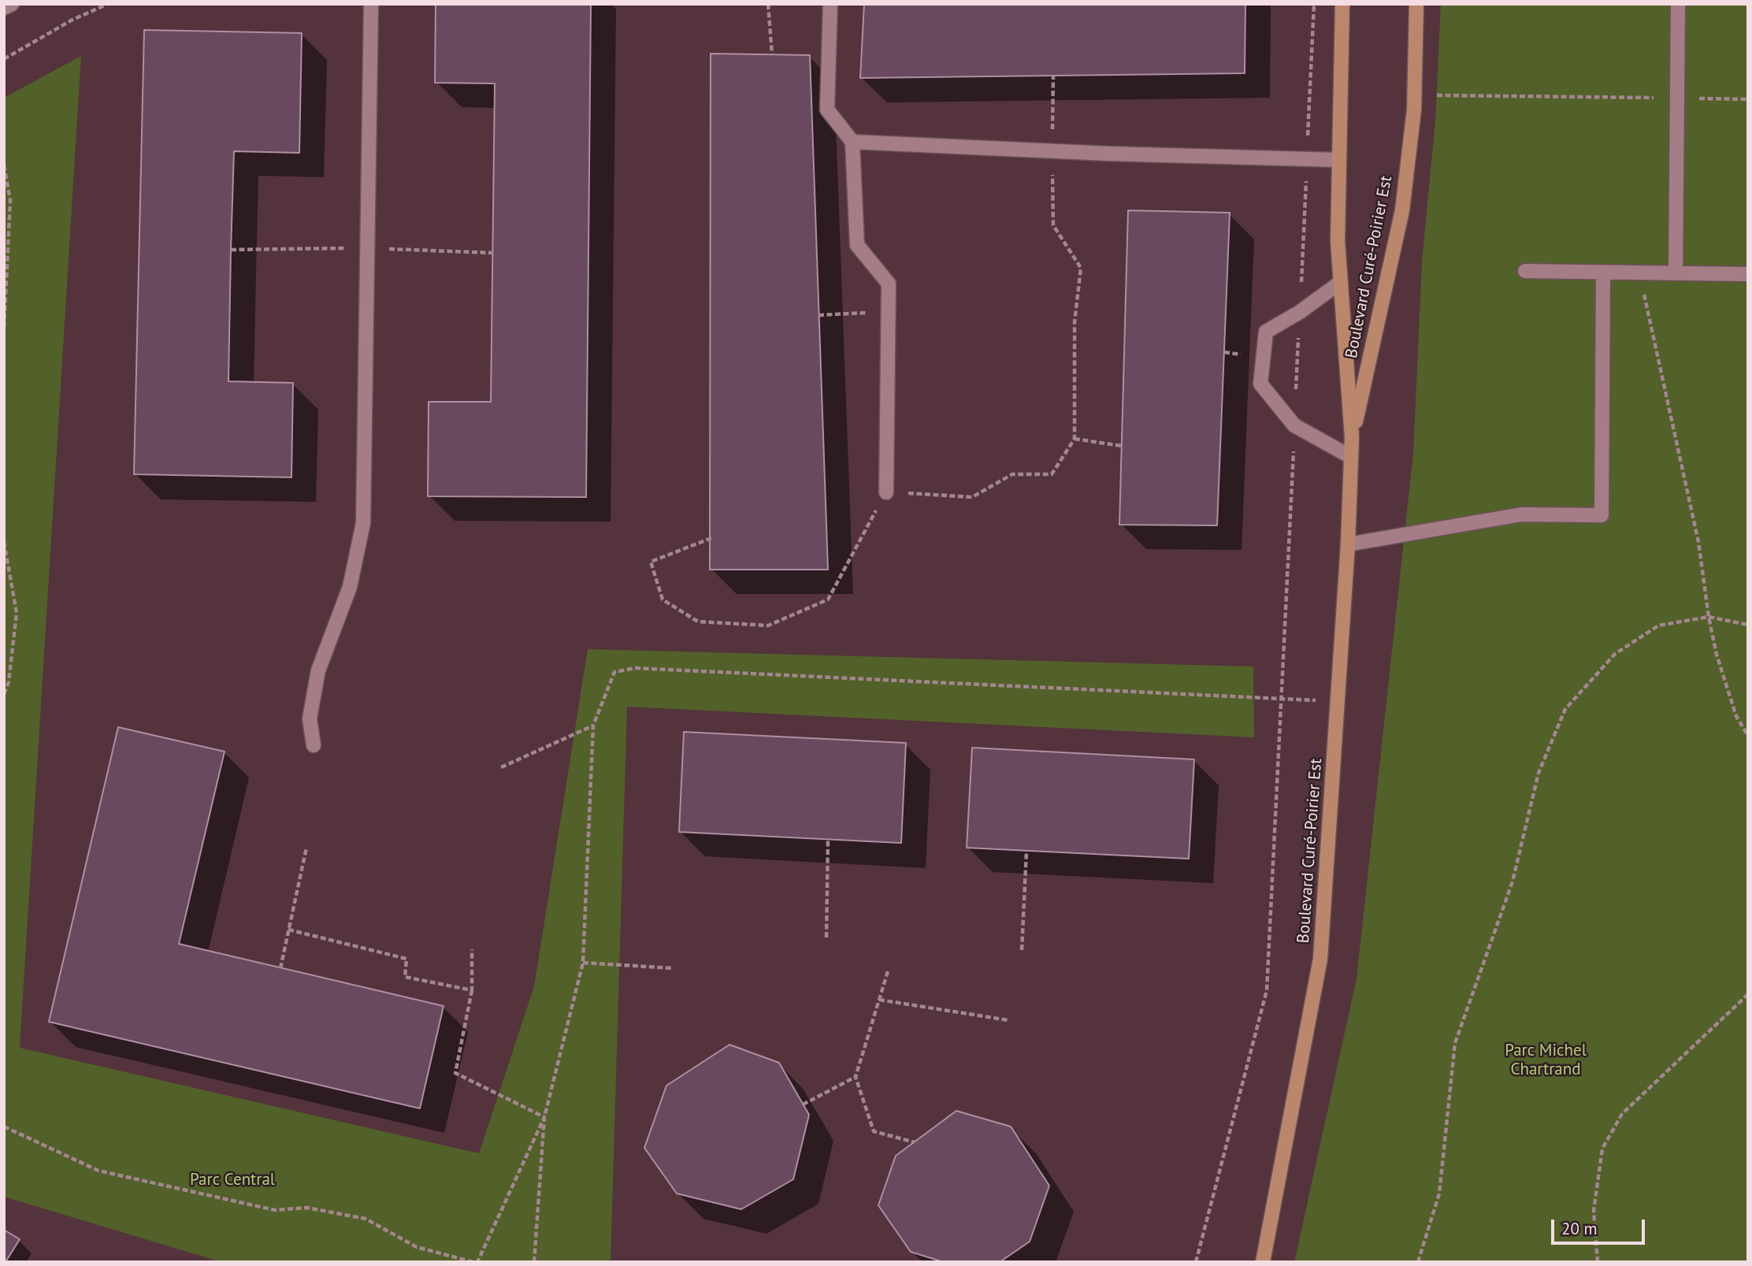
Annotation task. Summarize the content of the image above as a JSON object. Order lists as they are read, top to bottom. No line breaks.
{"streets":{"main road":["Boulevard Curé-Poirier Est"]},"parks":["Parc Michel Chartrand","Parc Central"],"scale_bar":"20 m"}
